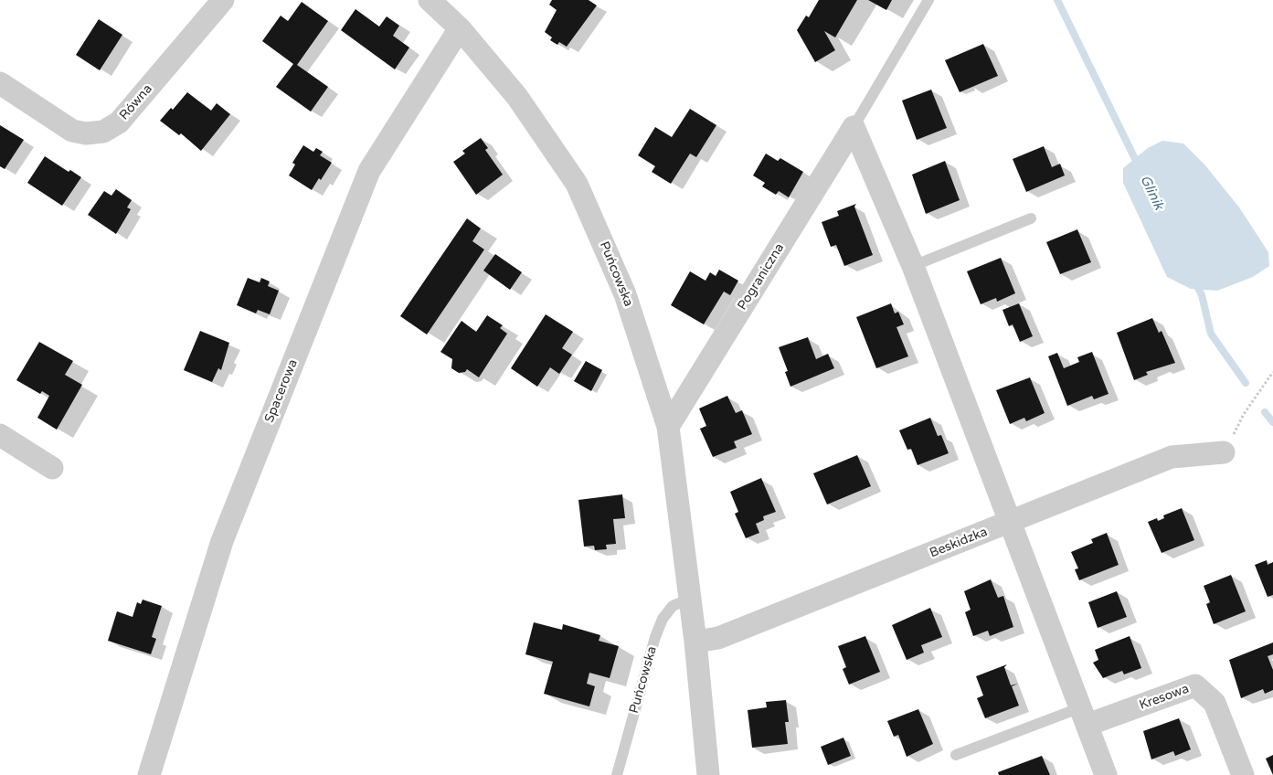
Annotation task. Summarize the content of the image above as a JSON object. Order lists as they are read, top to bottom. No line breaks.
{"streets":{"street":["Równa","Puńcowska","Pograniczna","Spacerowa","Beskidzka","Kresowa"]},"crossings":[["Puńcowska","Pograniczna"],["Puńcowska","Spacerowa"],["Puńcowska","Beskidzka"]],"water":["Glinik"]}
